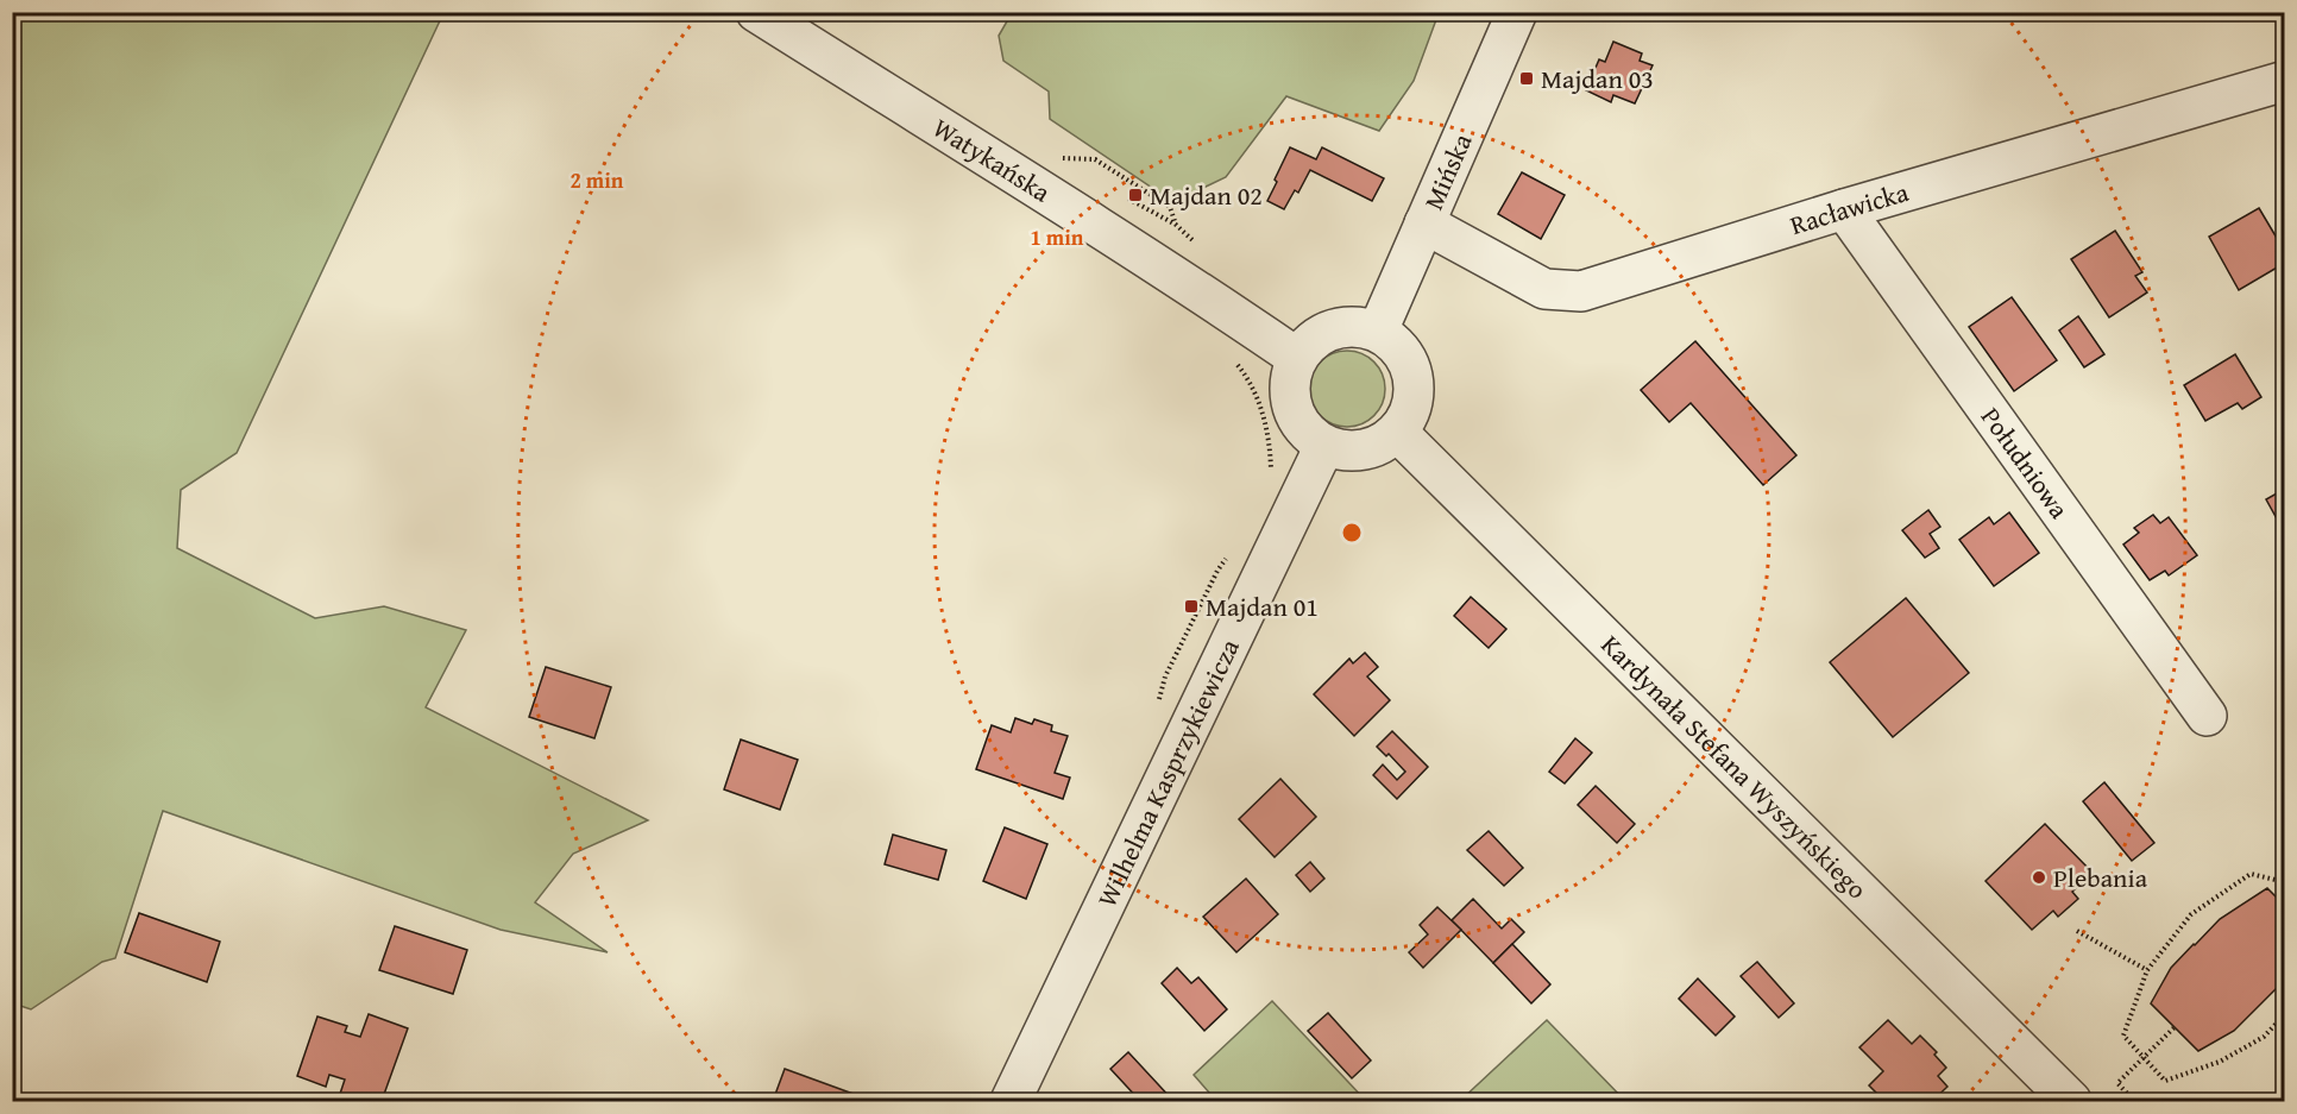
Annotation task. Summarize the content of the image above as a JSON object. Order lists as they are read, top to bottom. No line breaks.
{"streets":{"street":["Watykańska","Mińska","Racławicka","Południowa","Kardynała Stefana Wyszyńskiego","Wilhelma Kasprzykiewicza"]},"crossings":[["Watykańska","Mińska"],["Watykańska","Kardynała Stefana Wyszyńskiego"],["Watykańska","Wilhelma Kasprzykiewicza"],["Mińska","Racławicka"],["Mińska","Kardynała Stefana Wyszyńskiego"],["Mińska","Wilhelma Kasprzykiewicza"],["Racławicka","Południowa"],["Kardynała Stefana Wyszyńskiego","Wilhelma Kasprzykiewicza"]],"places":{"transit":["Majdan 03","Majdan 02","Majdan 01"],"other":["Plebania"]},"rings":["2 min","1 min"]}
